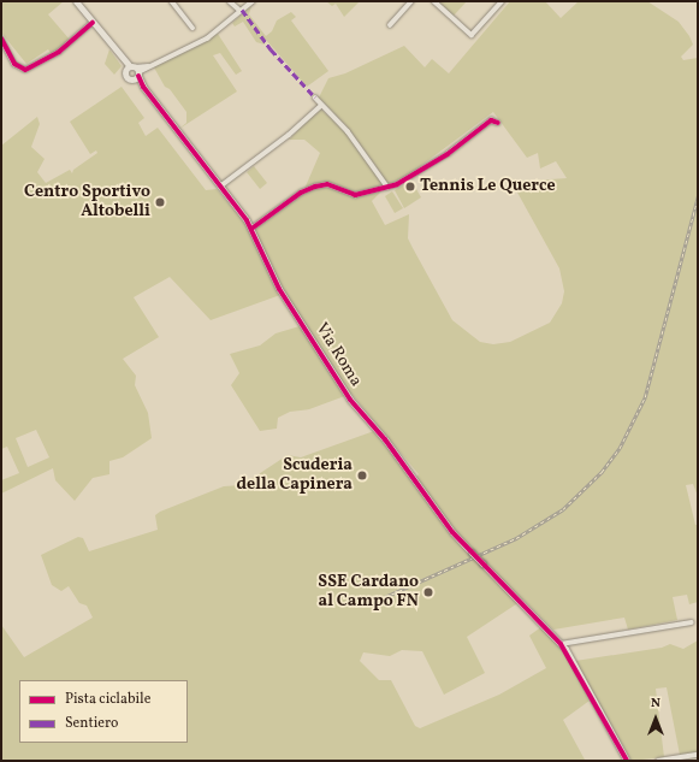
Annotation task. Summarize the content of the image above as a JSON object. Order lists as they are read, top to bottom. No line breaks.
{"streets":{"street":["Via Roma"]},"places":["Tennis Le Querce","Centro Sportivo Altobelli","Scuderia della Capinera","SSE Cardano al Campo FN"],"legend":["Pista ciclabile","Sentiero"],"north":"top"}
